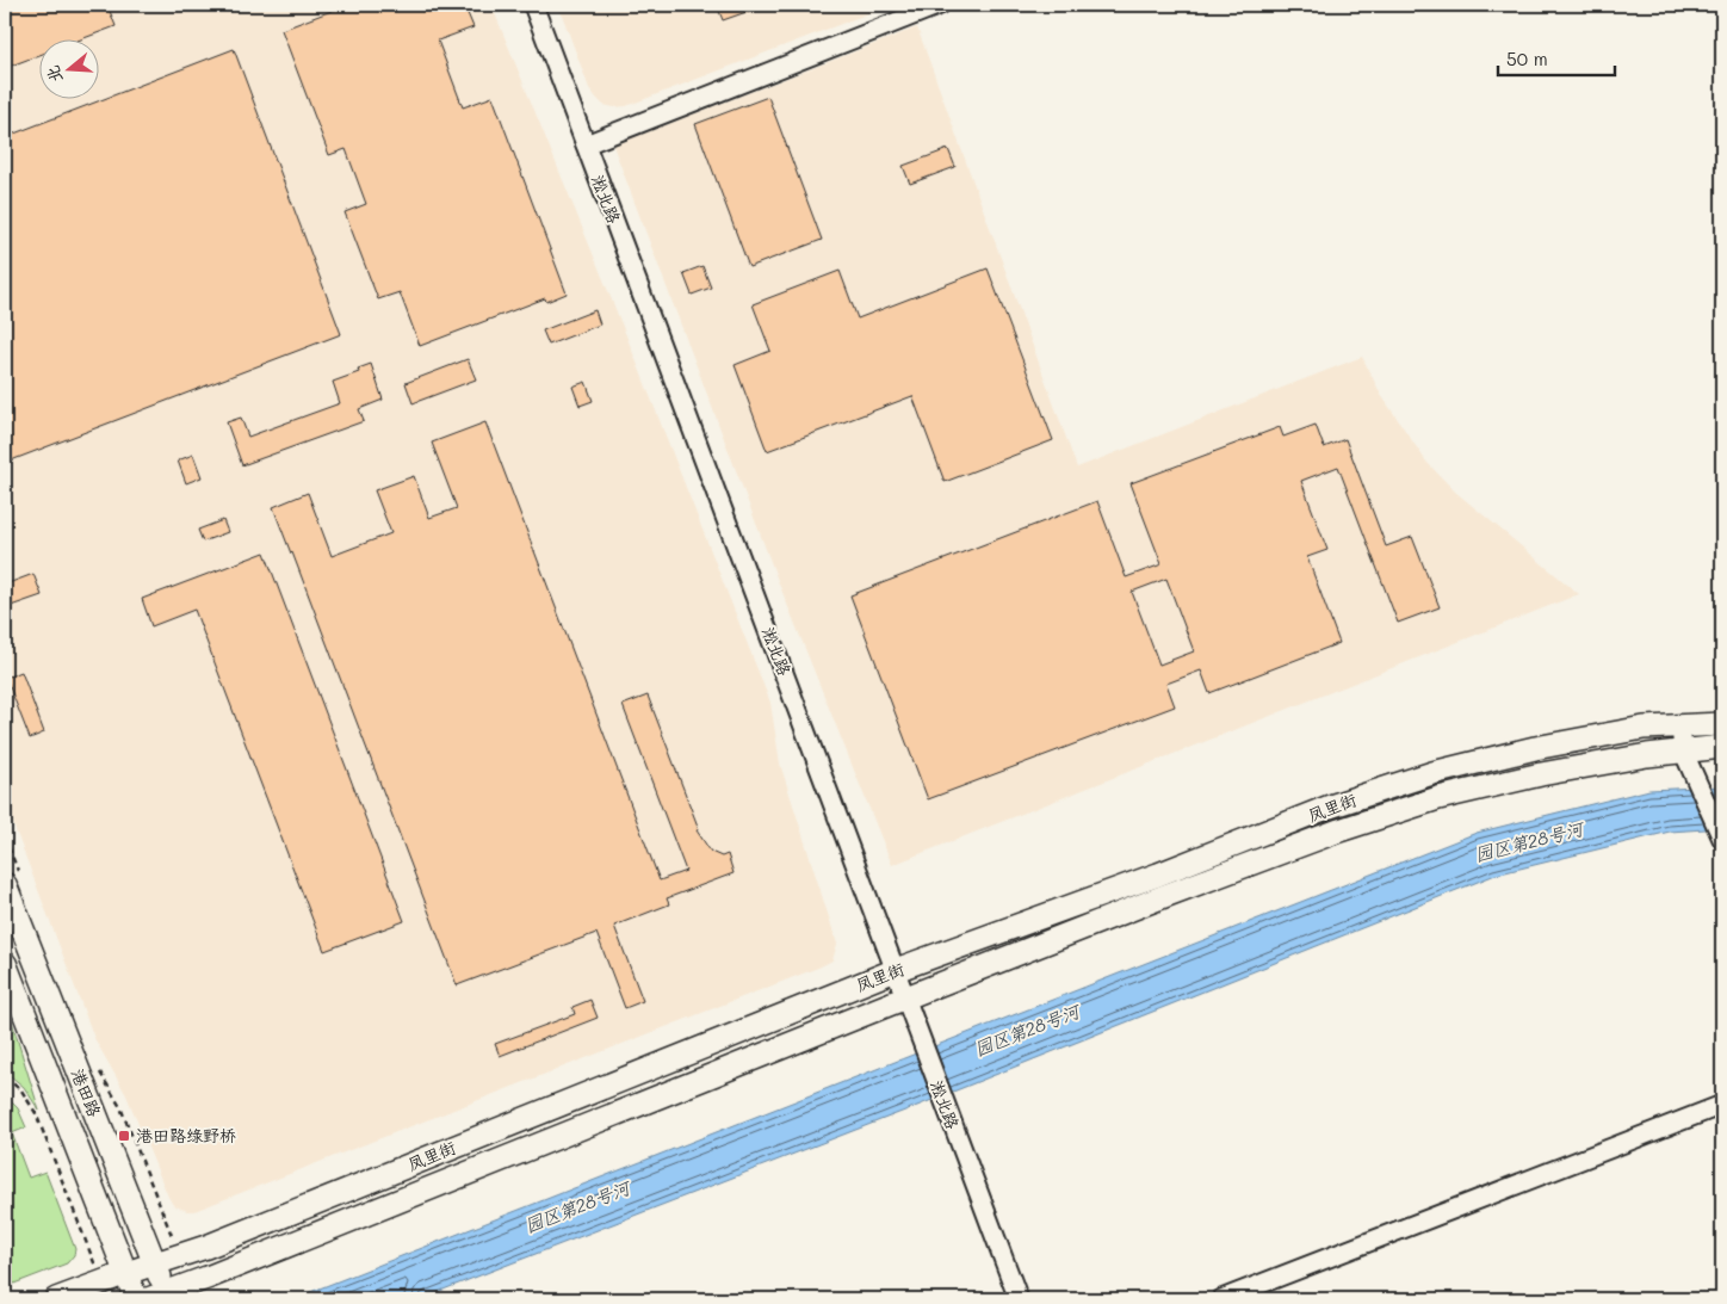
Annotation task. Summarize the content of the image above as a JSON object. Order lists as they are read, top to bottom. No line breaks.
{"streets":{"main road":["凤里街","港田路"],"street":["淞北路"]},"crossings":[["淞北路","凤里街"],["凤里街","港田路"]],"water":["园区第28号河"],"places":{"transit":["港田路绿野桥"]},"scale_bar":"50 m","north":"left"}
